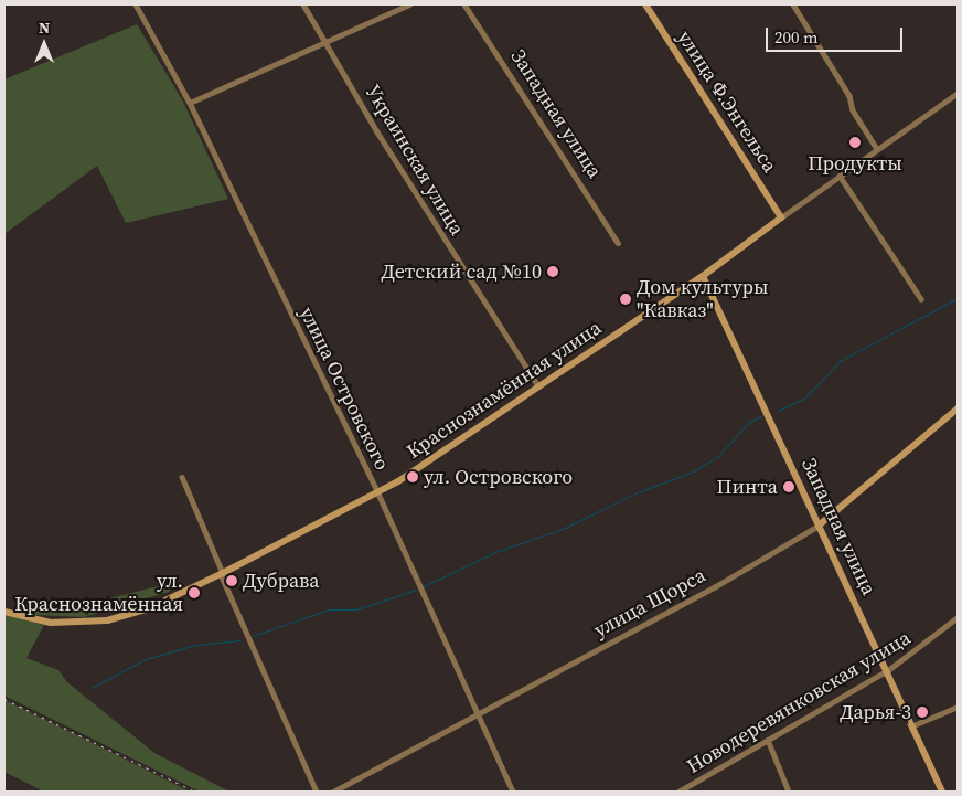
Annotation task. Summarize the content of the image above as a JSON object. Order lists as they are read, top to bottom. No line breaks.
{"streets":{"main road":["улица Ф.Энгельса","Западная улица","Краснознамённая улица","улица Щорса"],"street":["Украинская улица","улица Островского","Новодеревянковская улица"]},"crossings":[["улица Ф.Энгельса","Краснознамённая улица"],["Западная улица","Краснознамённая улица"],["Западная улица","улица Щорса"],["Западная улица","Новодеревянковская улица"],["Украинская улица","Краснознамённая улица"],["улица Островского","Краснознамённая улица"],["улица Островского","улица Щорса"]],"places":["Продукты","Детский сад №10","Дом культуры \"Кавказ\"","ул. Островского","Пинта","Дубрава","ул. Краснознамённая","Дарья-3"],"scale_bar":"200 m","north":"top"}
